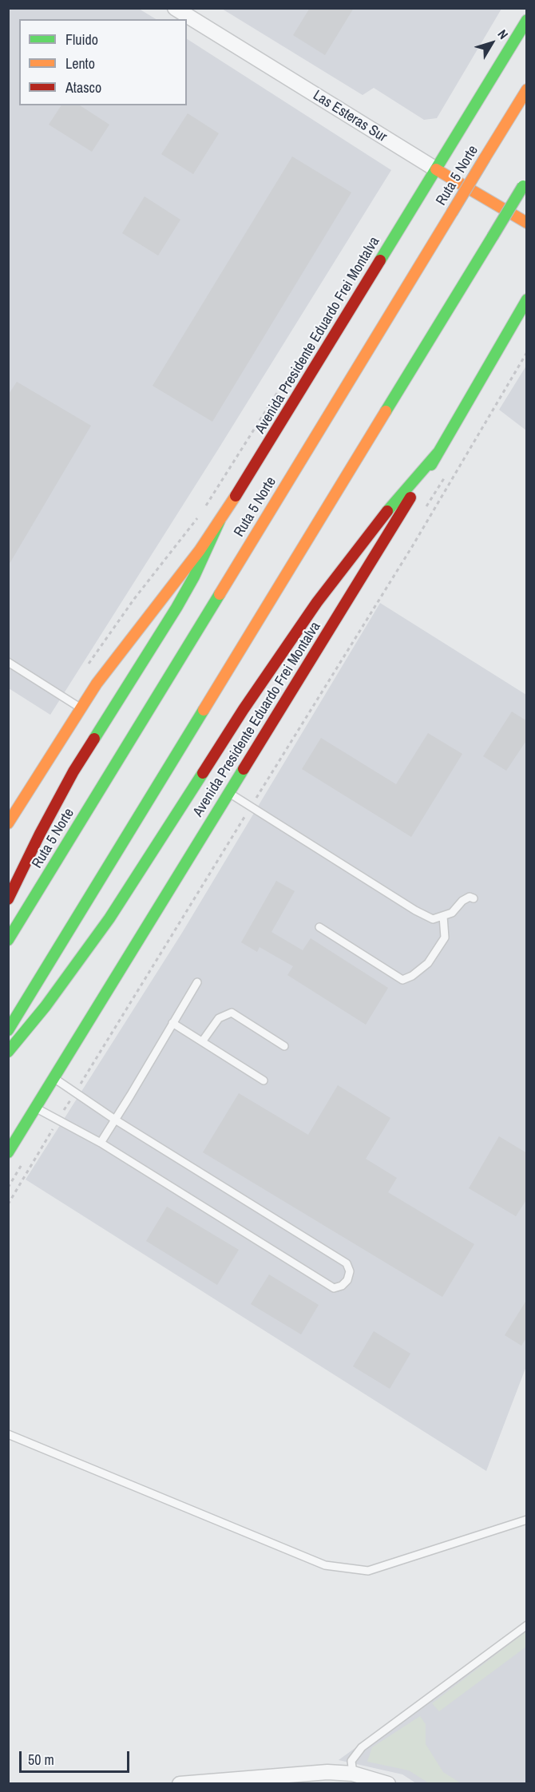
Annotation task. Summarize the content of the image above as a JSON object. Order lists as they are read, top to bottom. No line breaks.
{"streets":{"main road":["Las Esteras Sur","Ruta 5 Norte","Avenida Presidente Eduardo Frei Montalva"]},"crossings":[["Las Esteras Sur","Avenida Presidente Eduardo Frei Montalva"]],"legend":["Fluido","Lento","Atasco"],"scale_bar":"50 m","north":"top right"}
